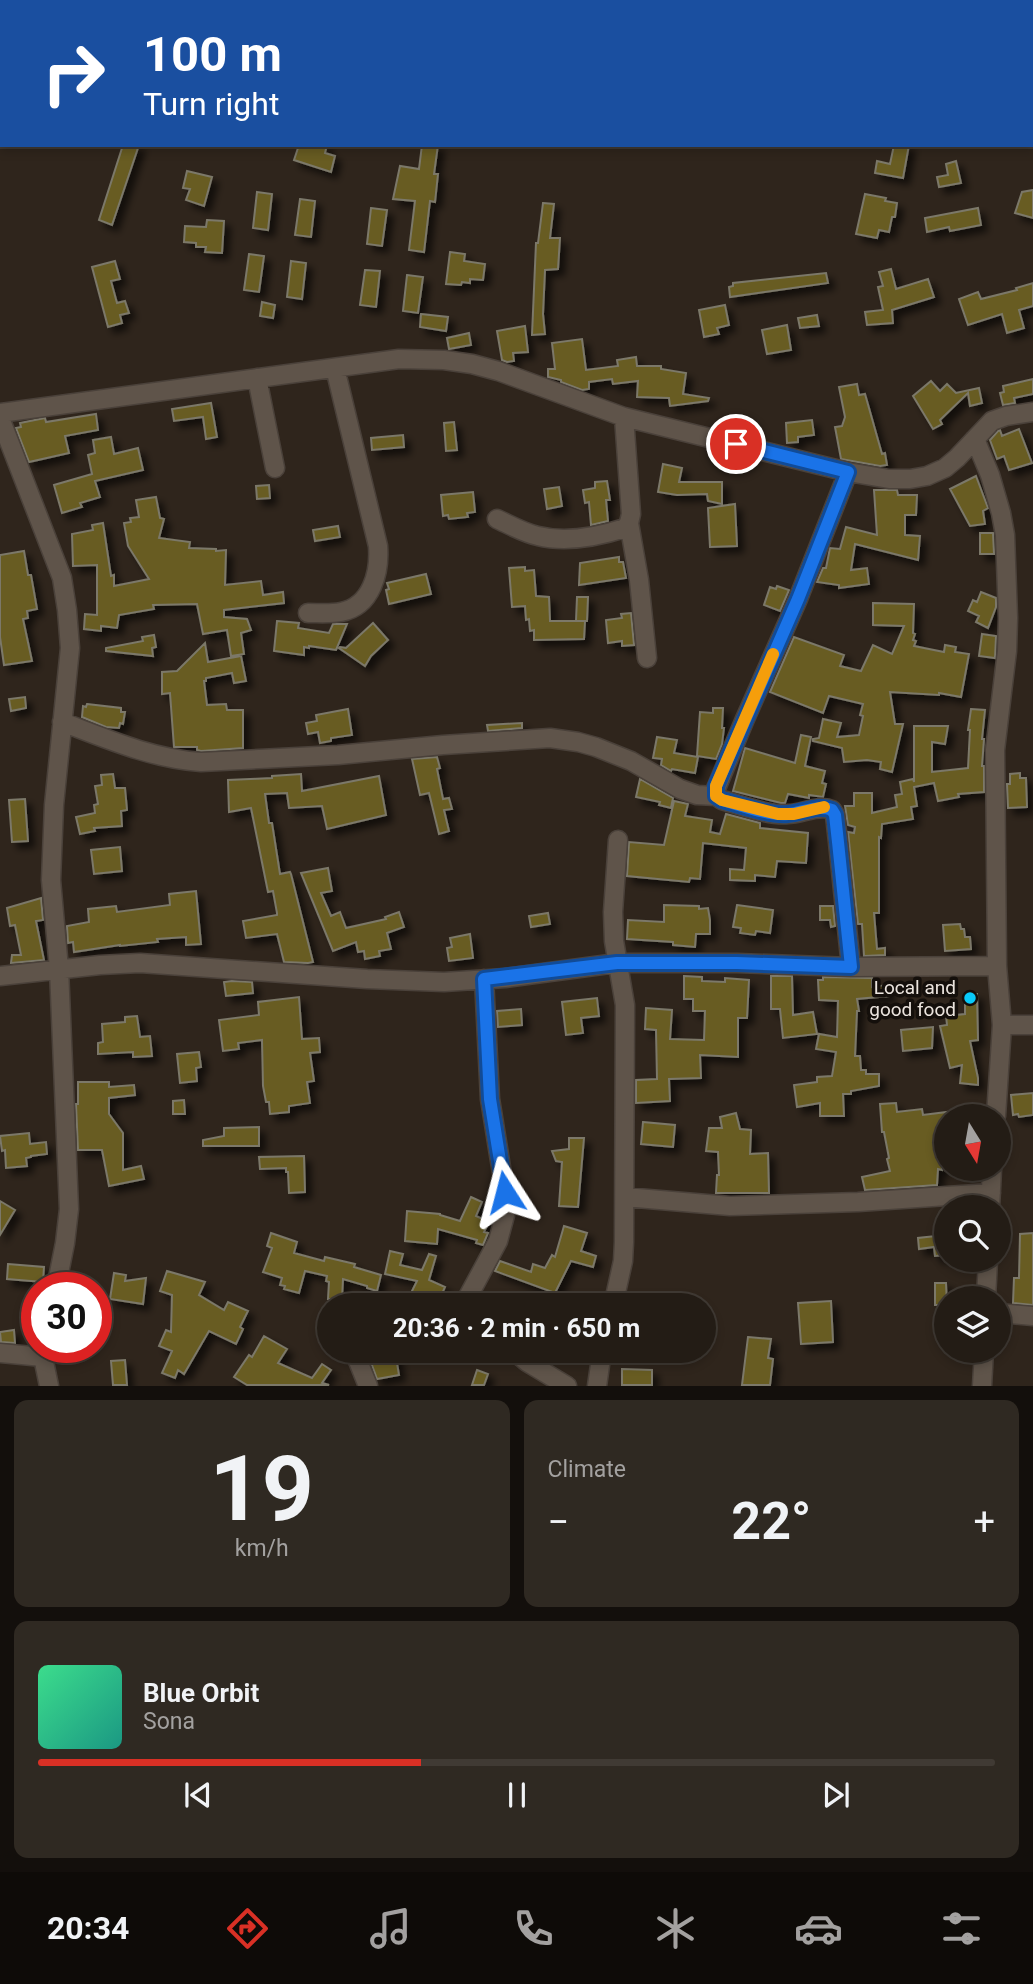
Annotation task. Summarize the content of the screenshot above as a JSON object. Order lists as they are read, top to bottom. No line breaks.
{"places":["Local and good food"],"north":"bottom","page":{"turn":["100 m","Turn right"],"limit":"30","trip":"20:36 · 2 min · 650 m","tile":[["19","km/h"],"Climate"],"heat":["−","22°","+"],"song":["Blue Orbit","Sona"],"tabs":"20:34"}}
